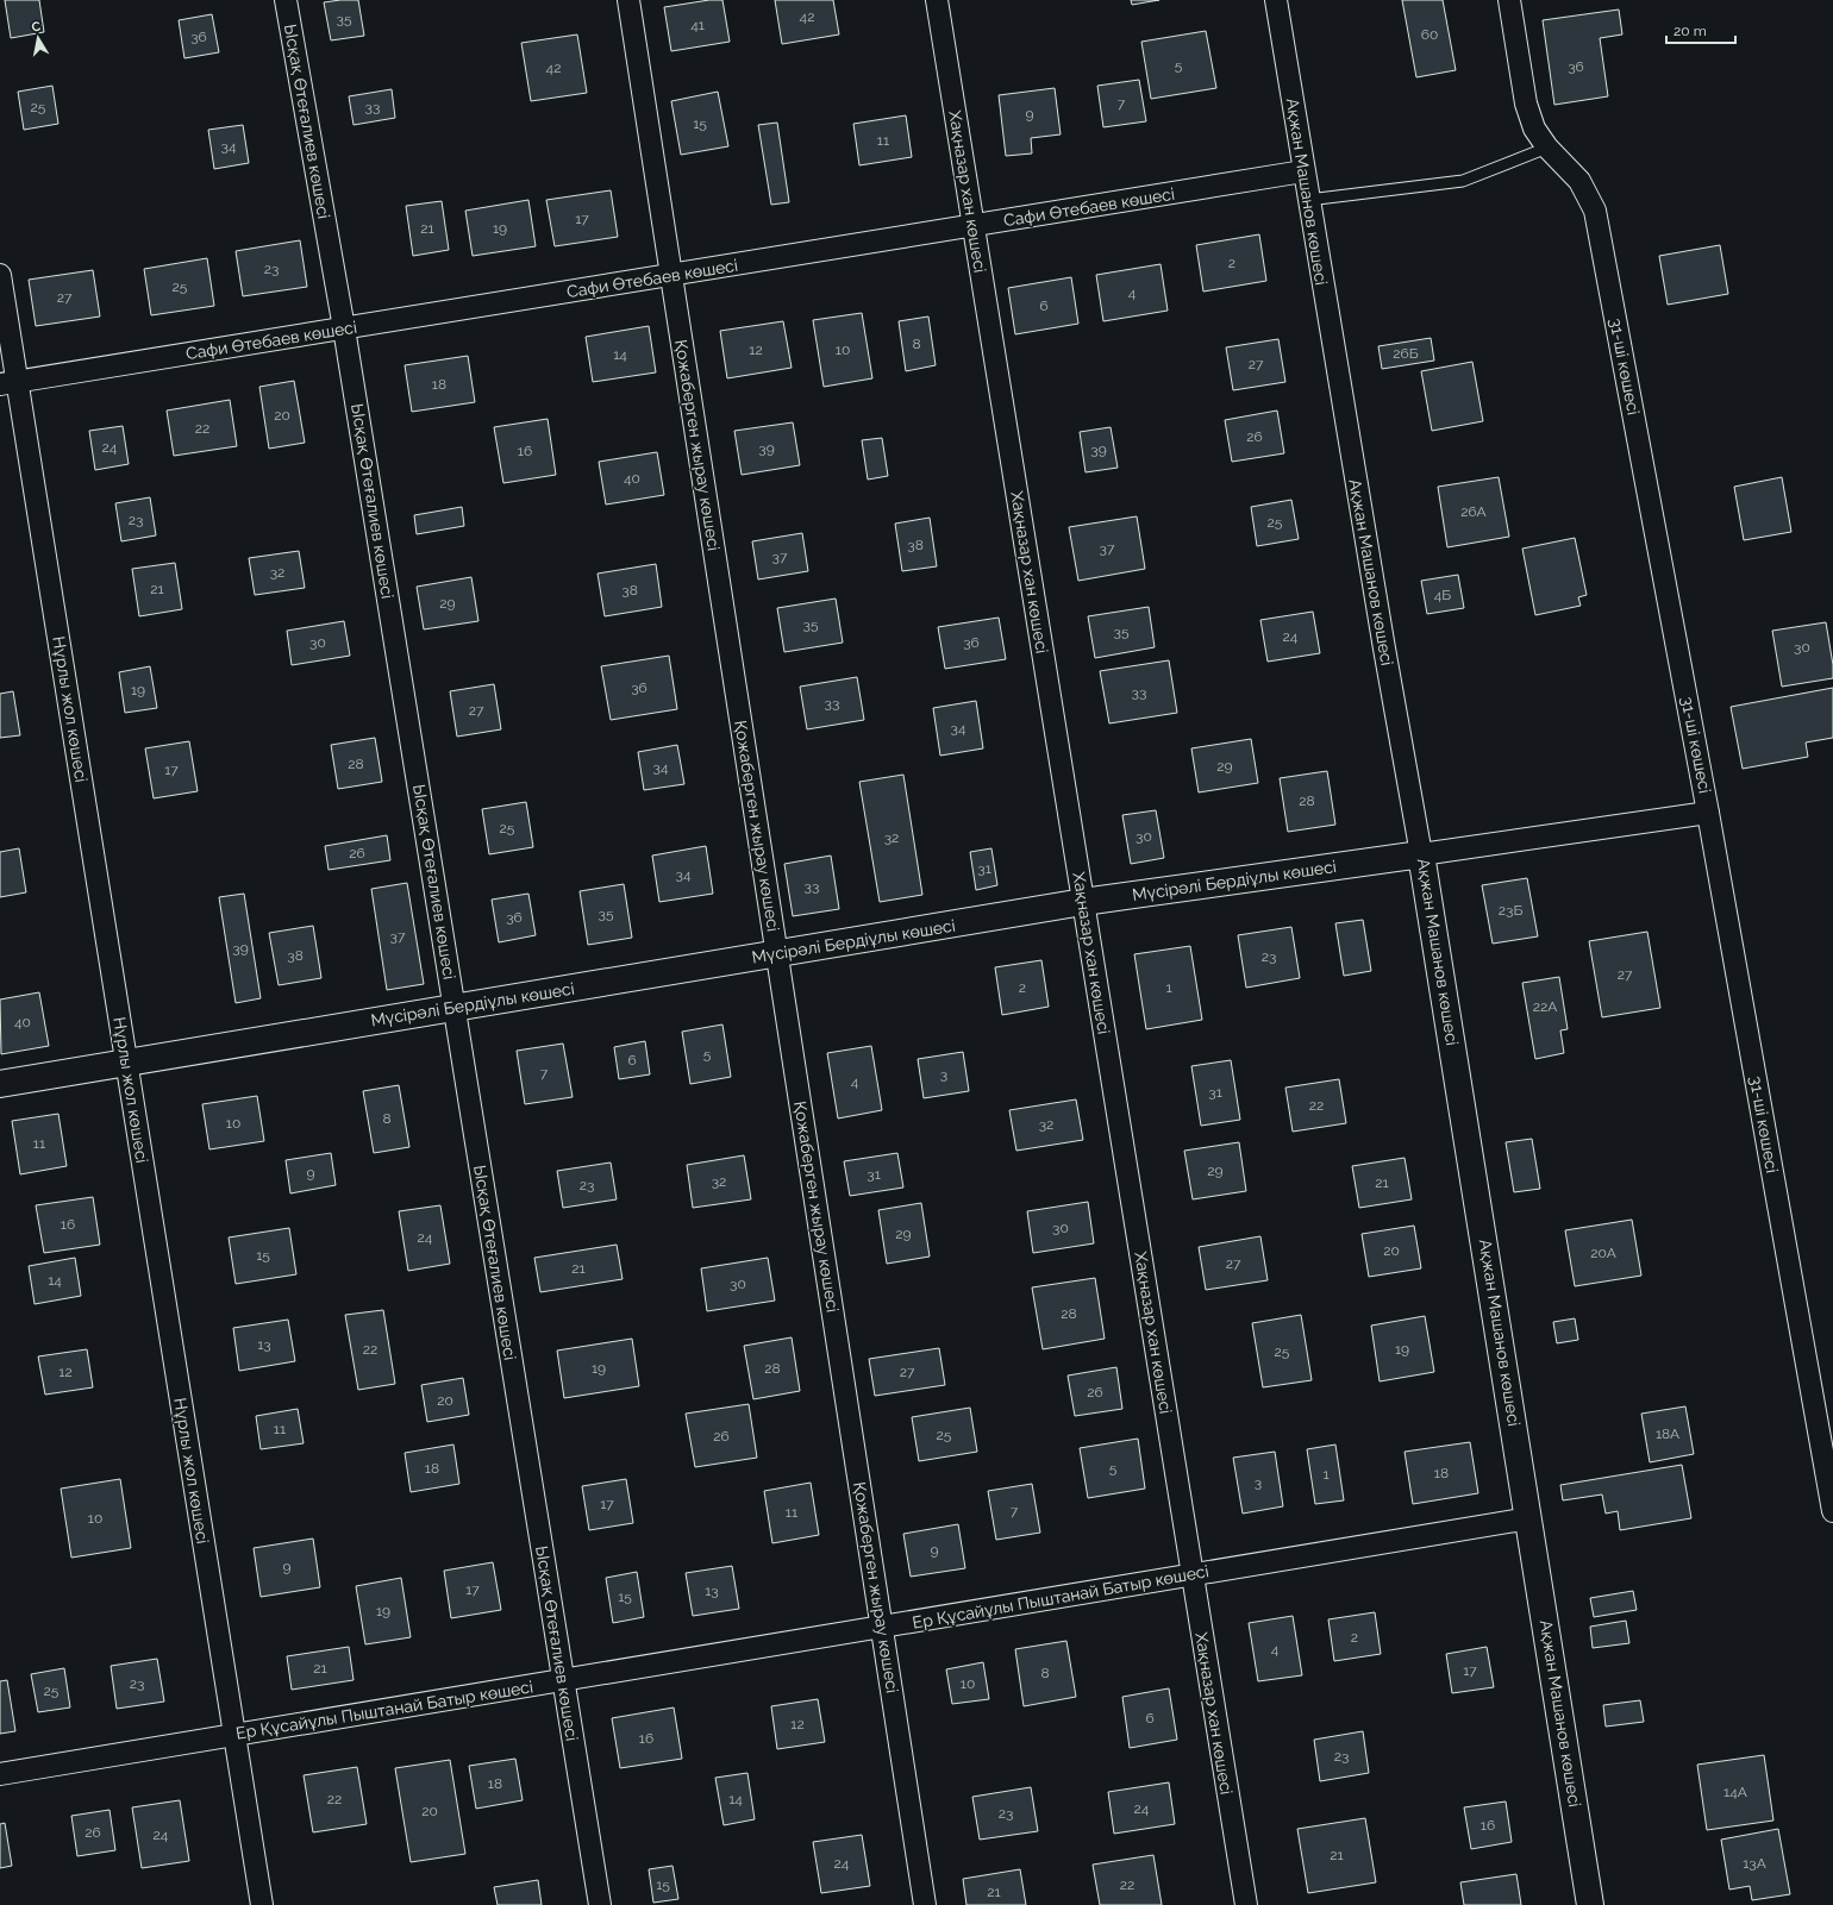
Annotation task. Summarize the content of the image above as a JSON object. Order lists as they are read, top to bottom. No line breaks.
{"streets":{"street":["Ысқақ Өтеғалиев көшесі","Хақназар хан көшесі","Ақжан Машанов көшесі","Сафи Өтебаев көшесі","31-ші көшесі","Қожаберген жырау көшесі","Нұрлы жол көшесі","Мүсірәлі Бердіұлы көшесі","Ер Құсайұлы Пыштанай Батыр көшесі"]},"crossings":[["Ысқақ Өтеғалиев көшесі","Сафи Өтебаев көшесі"],["Ысқақ Өтеғалиев көшесі","Мүсірәлі Бердіұлы көшесі"],["Ысқақ Өтеғалиев көшесі","Ер Құсайұлы Пыштанай Батыр көшесі"],["Хақназар хан көшесі","Сафи Өтебаев көшесі"],["Хақназар хан көшесі","Мүсірәлі Бердіұлы көшесі"],["Хақназар хан көшесі","Ер Құсайұлы Пыштанай Батыр көшесі"],["Ақжан Машанов көшесі","Сафи Өтебаев көшесі"],["Ақжан Машанов көшесі","Мүсірәлі Бердіұлы көшесі"],["Ақжан Машанов көшесі","Ер Құсайұлы Пыштанай Батыр көшесі"],["Сафи Өтебаев көшесі","Қожаберген жырау көшесі"],["Сафи Өтебаев көшесі","Нұрлы жол көшесі"],["31-ші көшесі","Мүсірәлі Бердіұлы көшесі"],["Қожаберген жырау көшесі","Мүсірәлі Бердіұлы көшесі"],["Қожаберген жырау көшесі","Ер Құсайұлы Пыштанай Батыр көшесі"],["Нұрлы жол көшесі","Мүсірәлі Бердіұлы көшесі"],["Нұрлы жол көшесі","Ер Құсайұлы Пыштанай Батыр көшесі"]],"house_numbers":["42","35","41","60","36","5","36","42","7","25","33","9","15","11","34","17","21","19","2","23","25","4","27","6","8","12","10","26Б","14","27","18","20","22","26","24","39","39","16","40","26А","23","25","38","37","37","32","21","38","4Б","29","35","35","24","30","36","30","36","19","33","33","27","34","28","29","34","17","28","25","30","32","26","31","34","33","23Б","35","36","37","39","38","23","27","2","1","22А","40","5","6","7","3","4","31","22","8","10","32","11","29","9","31","32","21","23","16","30","29","24","20","20А","15","27","21","14","30","28","13","22","19","25","19","28","12","27","26","20","11","18А","25","26","18","5","18","1","3","17","7","11","10","9","9","17","13","15","19","2","4","21","17","8","23","10","25","6","12","16","23","18","14А","22","14","24","20","23","16","26","24","21","24","13А","15","22","21"],"scale_bar":"20 m","north":"top"}
